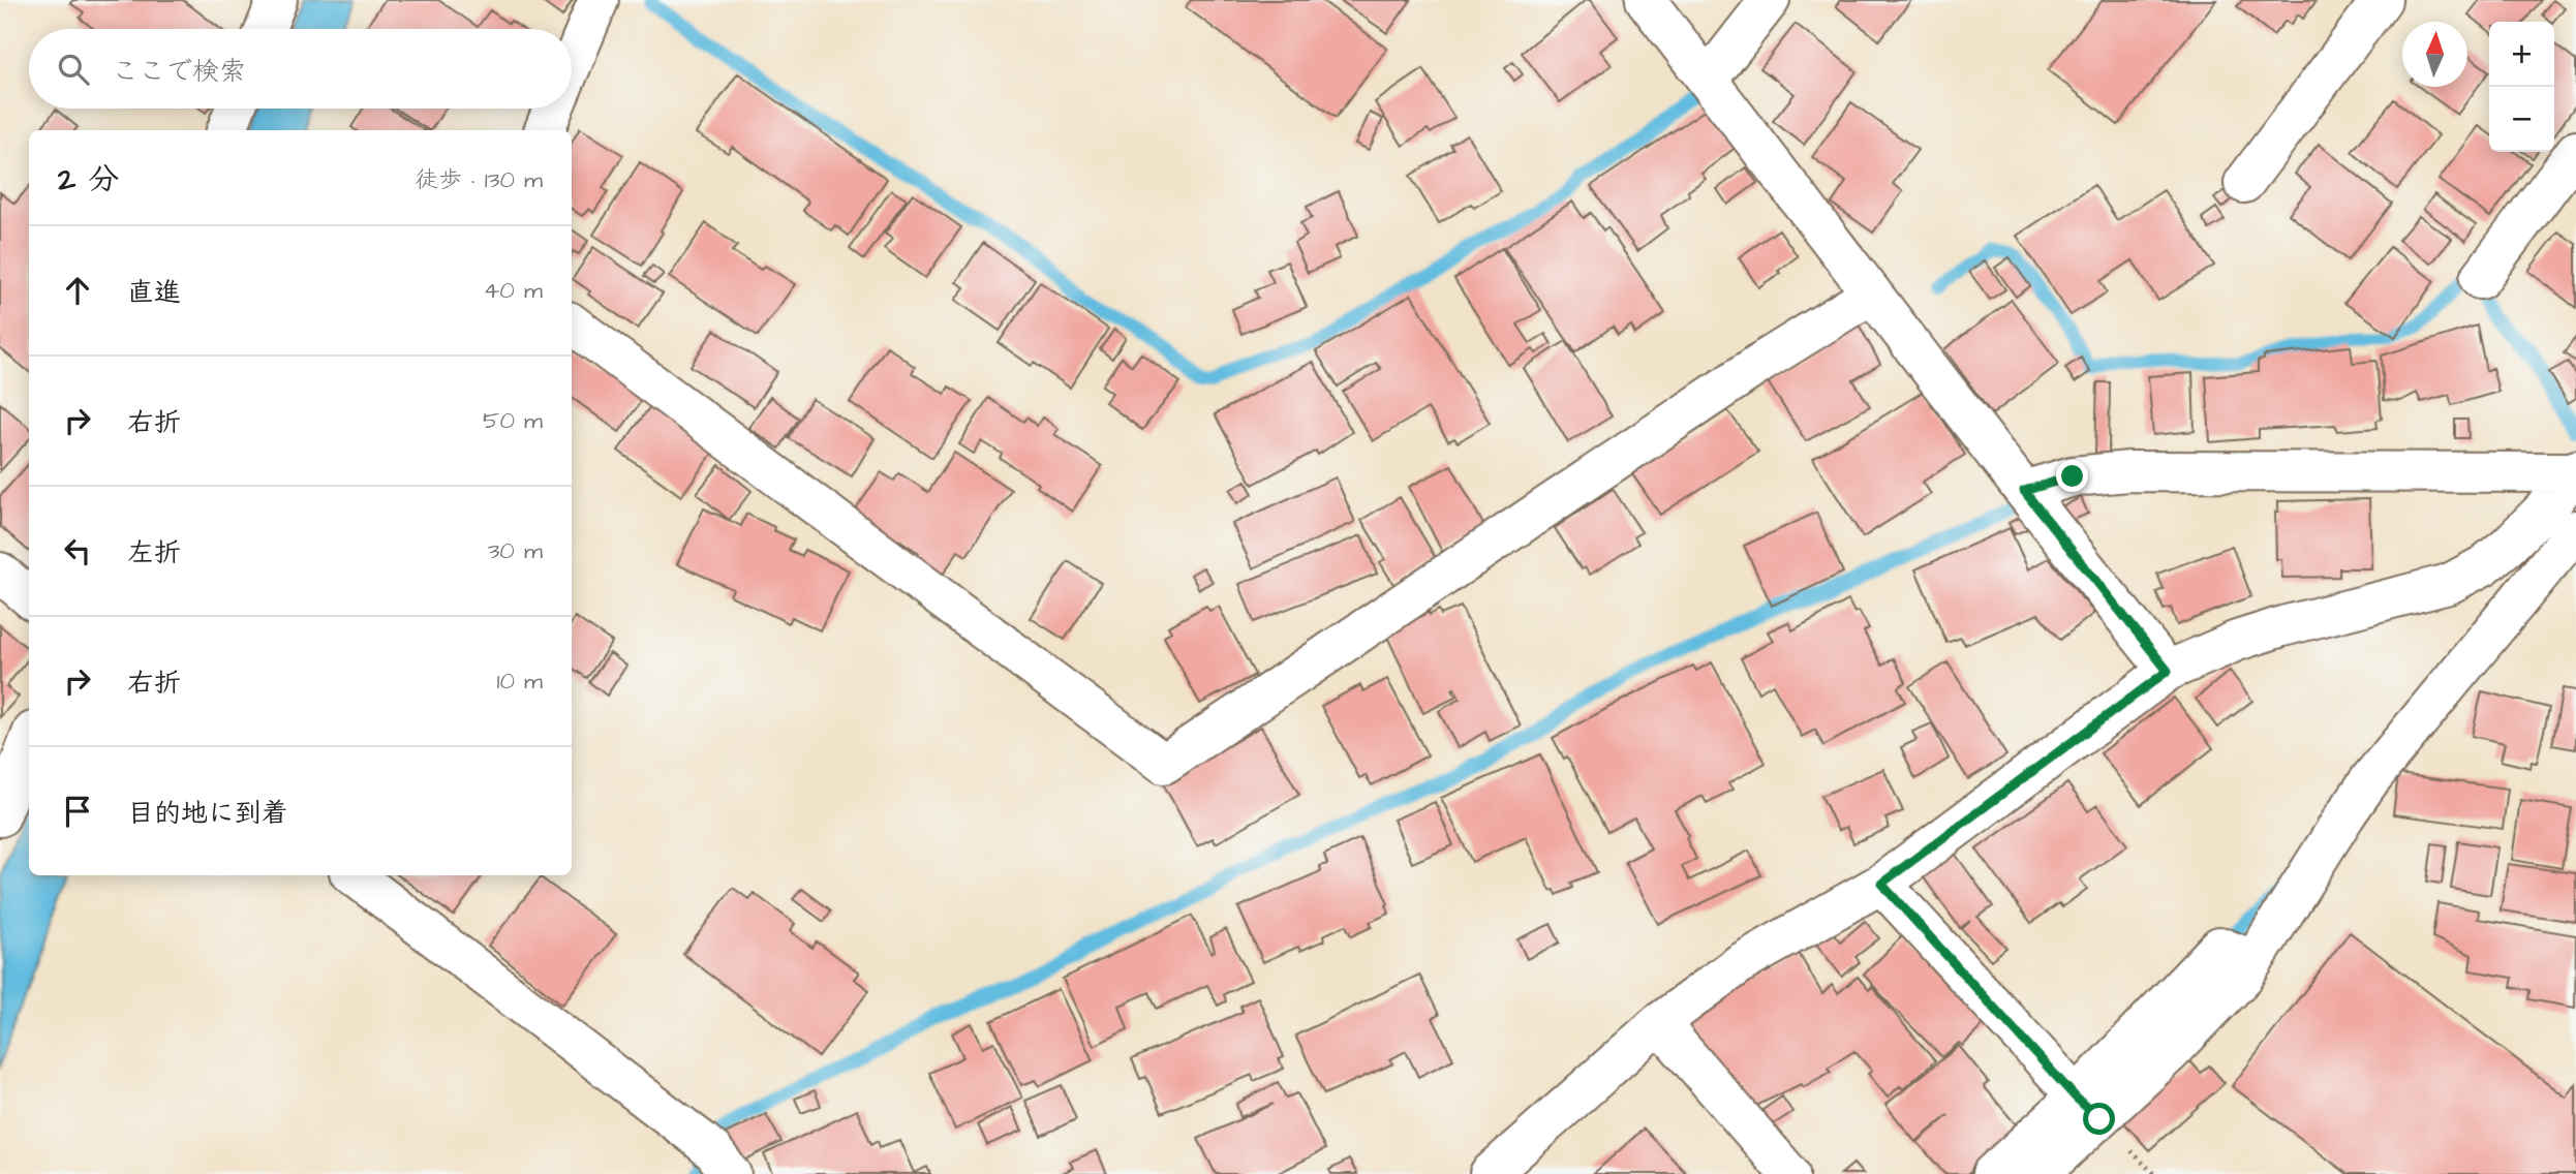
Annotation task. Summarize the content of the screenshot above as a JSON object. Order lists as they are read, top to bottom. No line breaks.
{"north":"top","page":{"map_buttons":["+","−"],"search":"ここで検索","heading":["2 分","徒歩 · 130 m"],"list":[["直進","40 m"],["右折","50 m"],["左折","30 m"],["右折","10 m"],"目的地に到着"]}}
